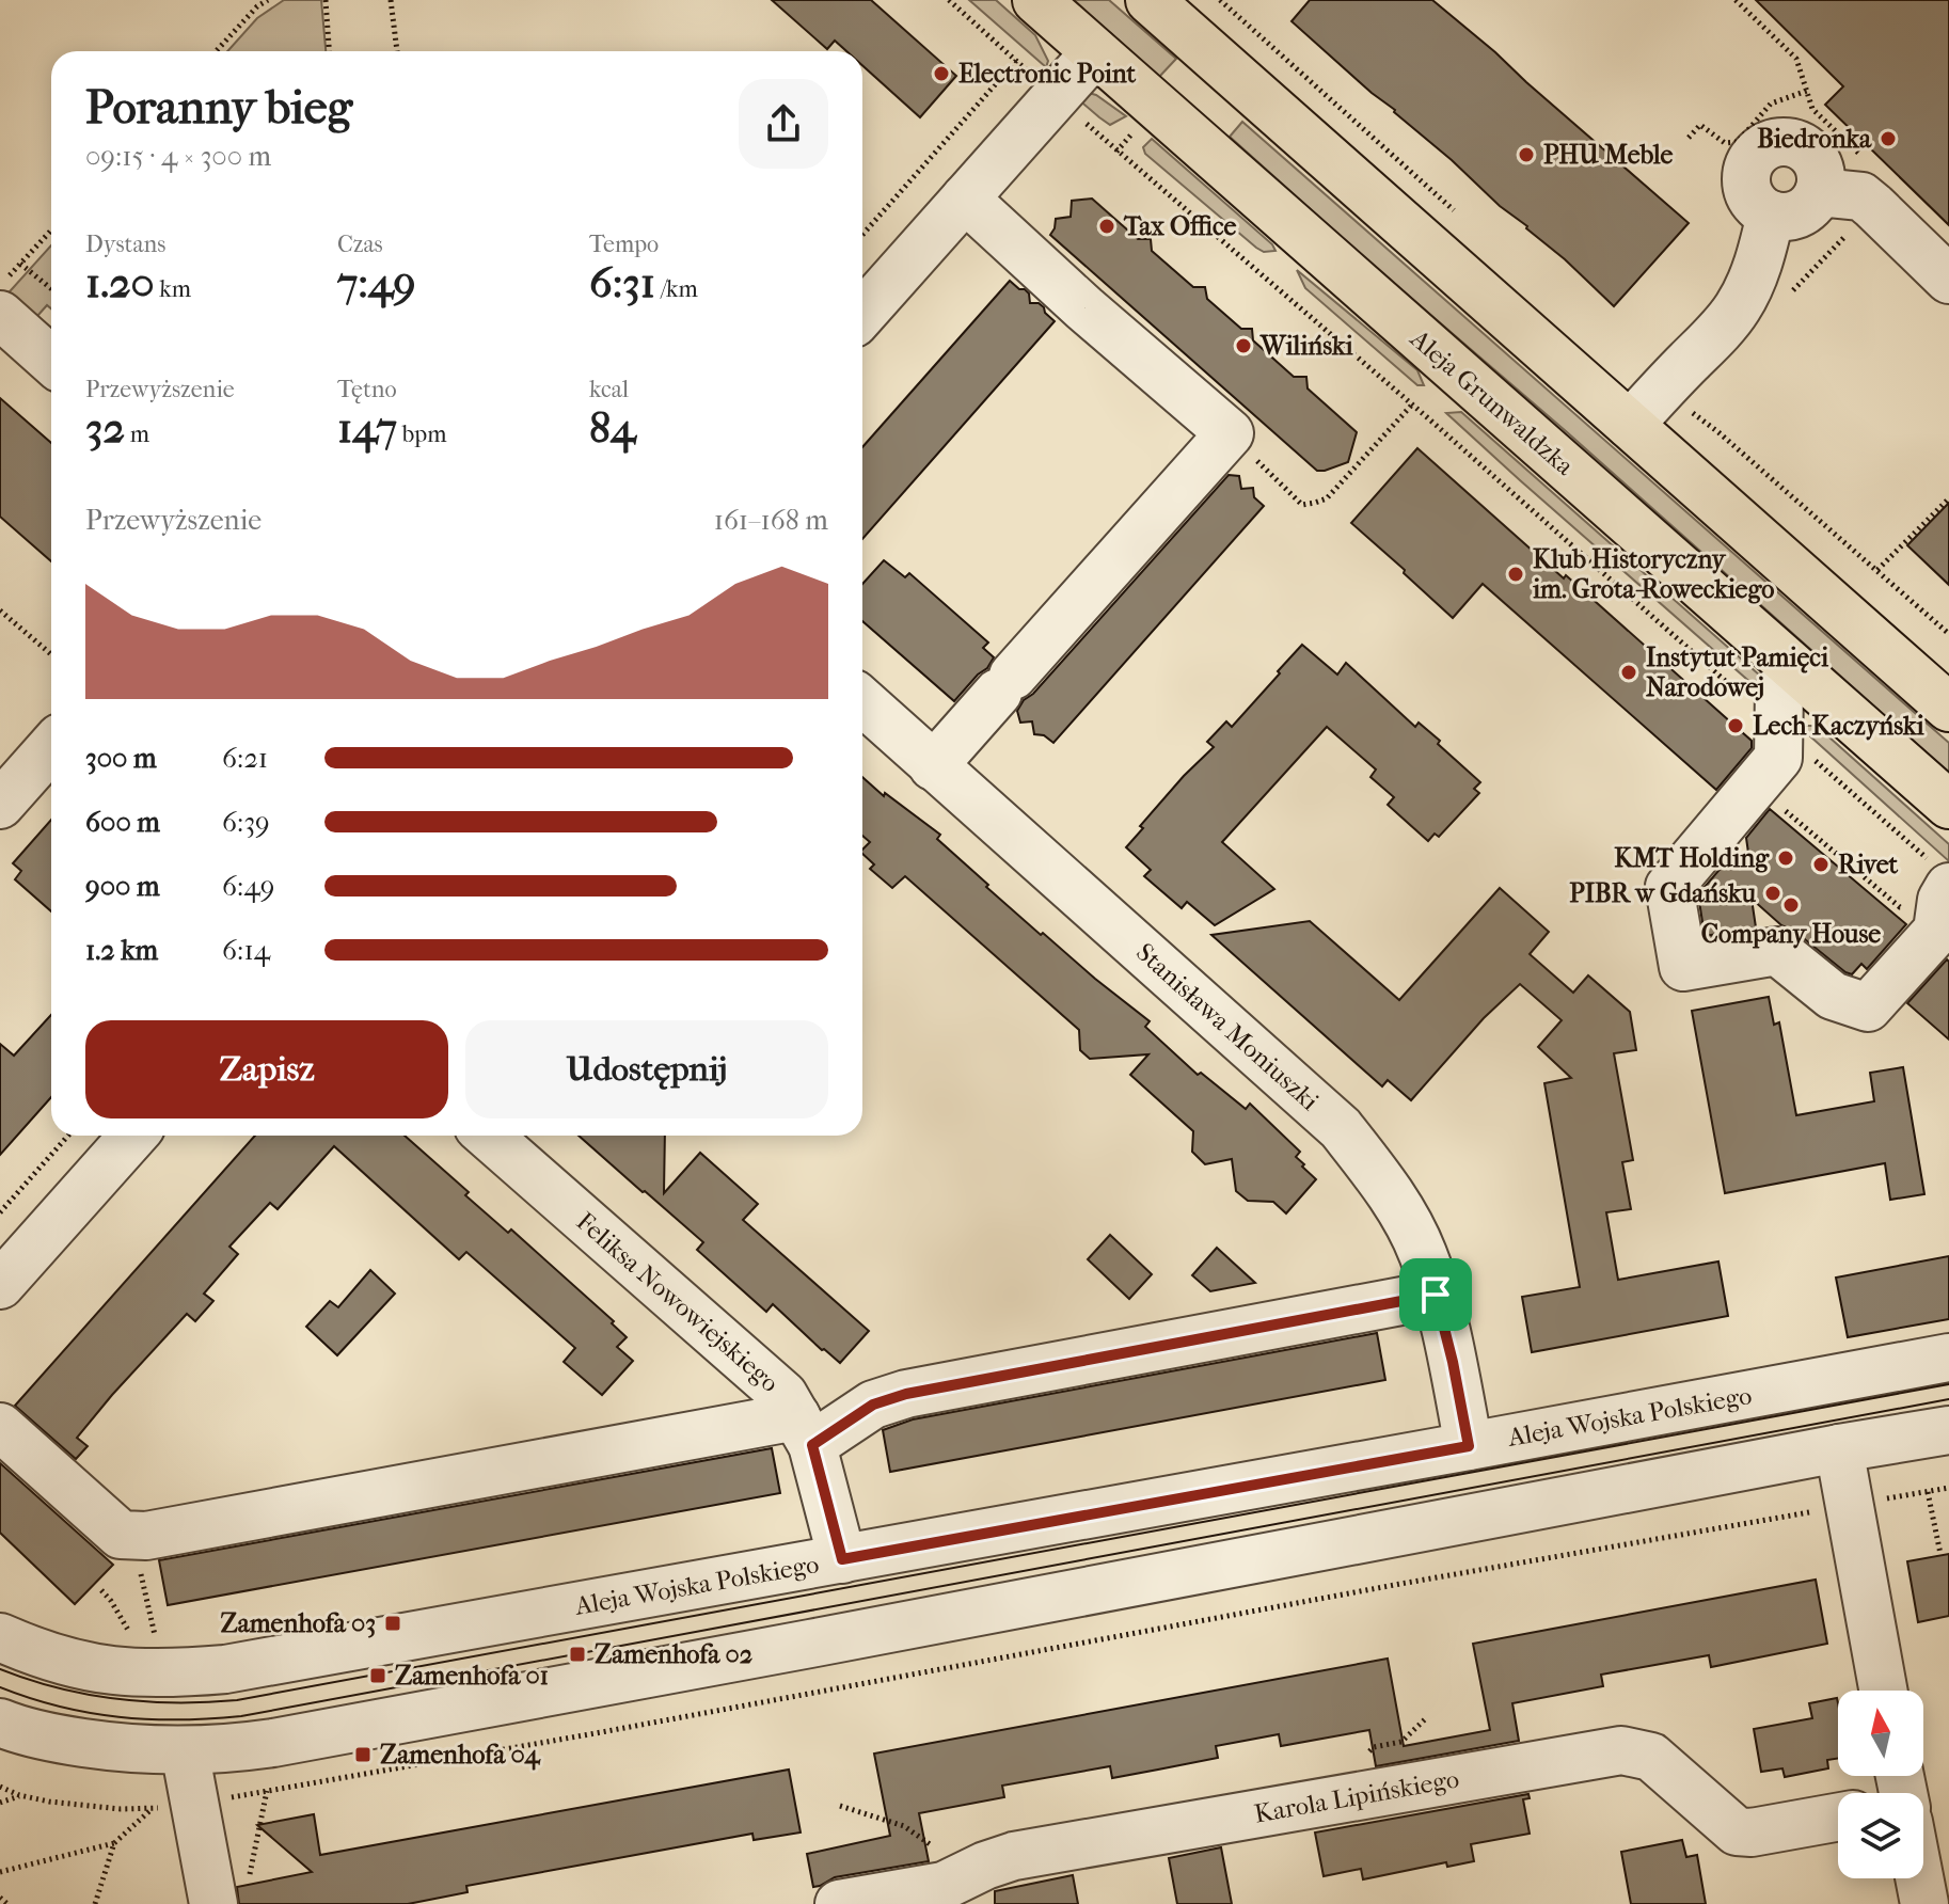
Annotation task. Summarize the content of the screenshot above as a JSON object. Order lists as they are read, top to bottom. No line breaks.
{"streets":{"main road":["Aleja Grunwaldzka"],"street":["Stanisława Moniuszki","Feliksa Nowowiejskiego","Aleja Wojska Polskiego","Karola Lipińskiego"]},"crossings":[["Stanisława Moniuszki","Aleja Wojska Polskiego"],["Feliksa Nowowiejskiego","Aleja Wojska Polskiego"]],"places":{"other":["Electronic Point","Biedronka","PHU Meble","Tax Office","Wiliński","Klub Historyczny im. Grota-Roweckiego","Instytut Pamięci Narodowej","Lech Kaczyński","KMT Holding","Rivet","PIBR w Gdańsku","Company House"],"transit":["Zamenhofa 03","Zamenhofa 02","Zamenhofa 01","Zamenhofa 04"]},"north":"top","page":{"heading":["Poranny bieg","09:15 · 4 × 300 m"],"stats":[["Dystans","1.20 km"],["Czas","7:49"],["Tempo","6:31 /km"],["Przewyższenie","32 m"],["Tętno","147 bpm"],["kcal","84"]],"chart":["Przewyższenie","161–168 m"],"list":[{"name":"300 m","note":"6:21"},{"name":"600 m","note":"6:39"},{"name":"900 m","note":"6:49"},{"name":"1.2 km","note":"6:14"}],"buttons":["Zapisz","Udostępnij"]}}
